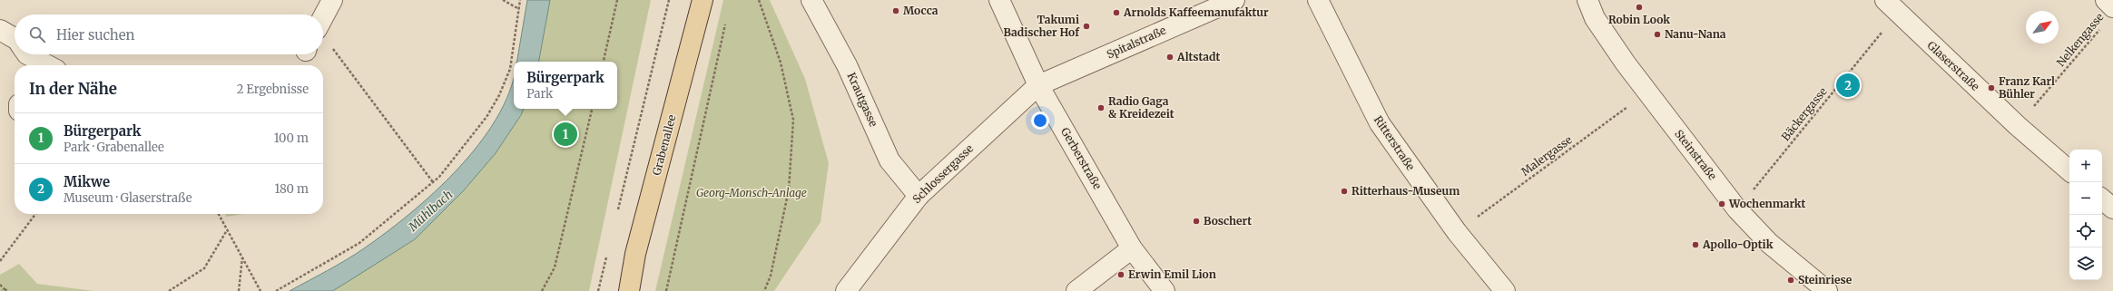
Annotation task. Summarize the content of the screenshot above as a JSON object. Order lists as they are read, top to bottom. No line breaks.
{"streets":{"main road":["Grabenallee"],"street":["Spitalstraße","Glaserstraße","Krautgasse","Ritterstraße","Steinstraße","Gerberstraße","Schlossergasse"],"path":["Nelkengasse","Bäckergasse","Malergasse"]},"crossings":[["Nelkengasse","Glaserstraße"],["Spitalstraße","Gerberstraße"],["Spitalstraße","Schlossergasse"],["Glaserstraße","Bäckergasse"],["Krautgasse","Schlossergasse"],["Bäckergasse","Steinstraße"],["Ritterstraße","Malergasse"],["Steinstraße","Malergasse"],["Gerberstraße","Schlossergasse"]],"water":["Mühlbach"],"parks":["Georg-Monsch-Anlage"],"places":["Robin Look","Mocca","Arnolds Kaffeemanufaktur","Takumi Badischer Hof","Nanu-Nana","Altstadt","Franz Karl Bühler","Radio Gaga & Kreidezeit","Ritterhaus-Museum","Wochenmarkt","Boschert","Apollo-Optik","Erwin Emil Lion","Steinriese"],"north":"top right","page":{"search":"Hier suchen","popup":["Bürgerpark","Park"],"heading":["In der Nähe","2 Ergebnisse"],"pins":["2","1"],"list":[{"mark":"1","name":"Bürgerpark","note":"Park · Grabenallee","value":"100 m"},{"mark":"2","name":"Mikwe","note":"Museum · Glaserstraße","value":"180 m"}],"map_buttons":["+","−"]}}
